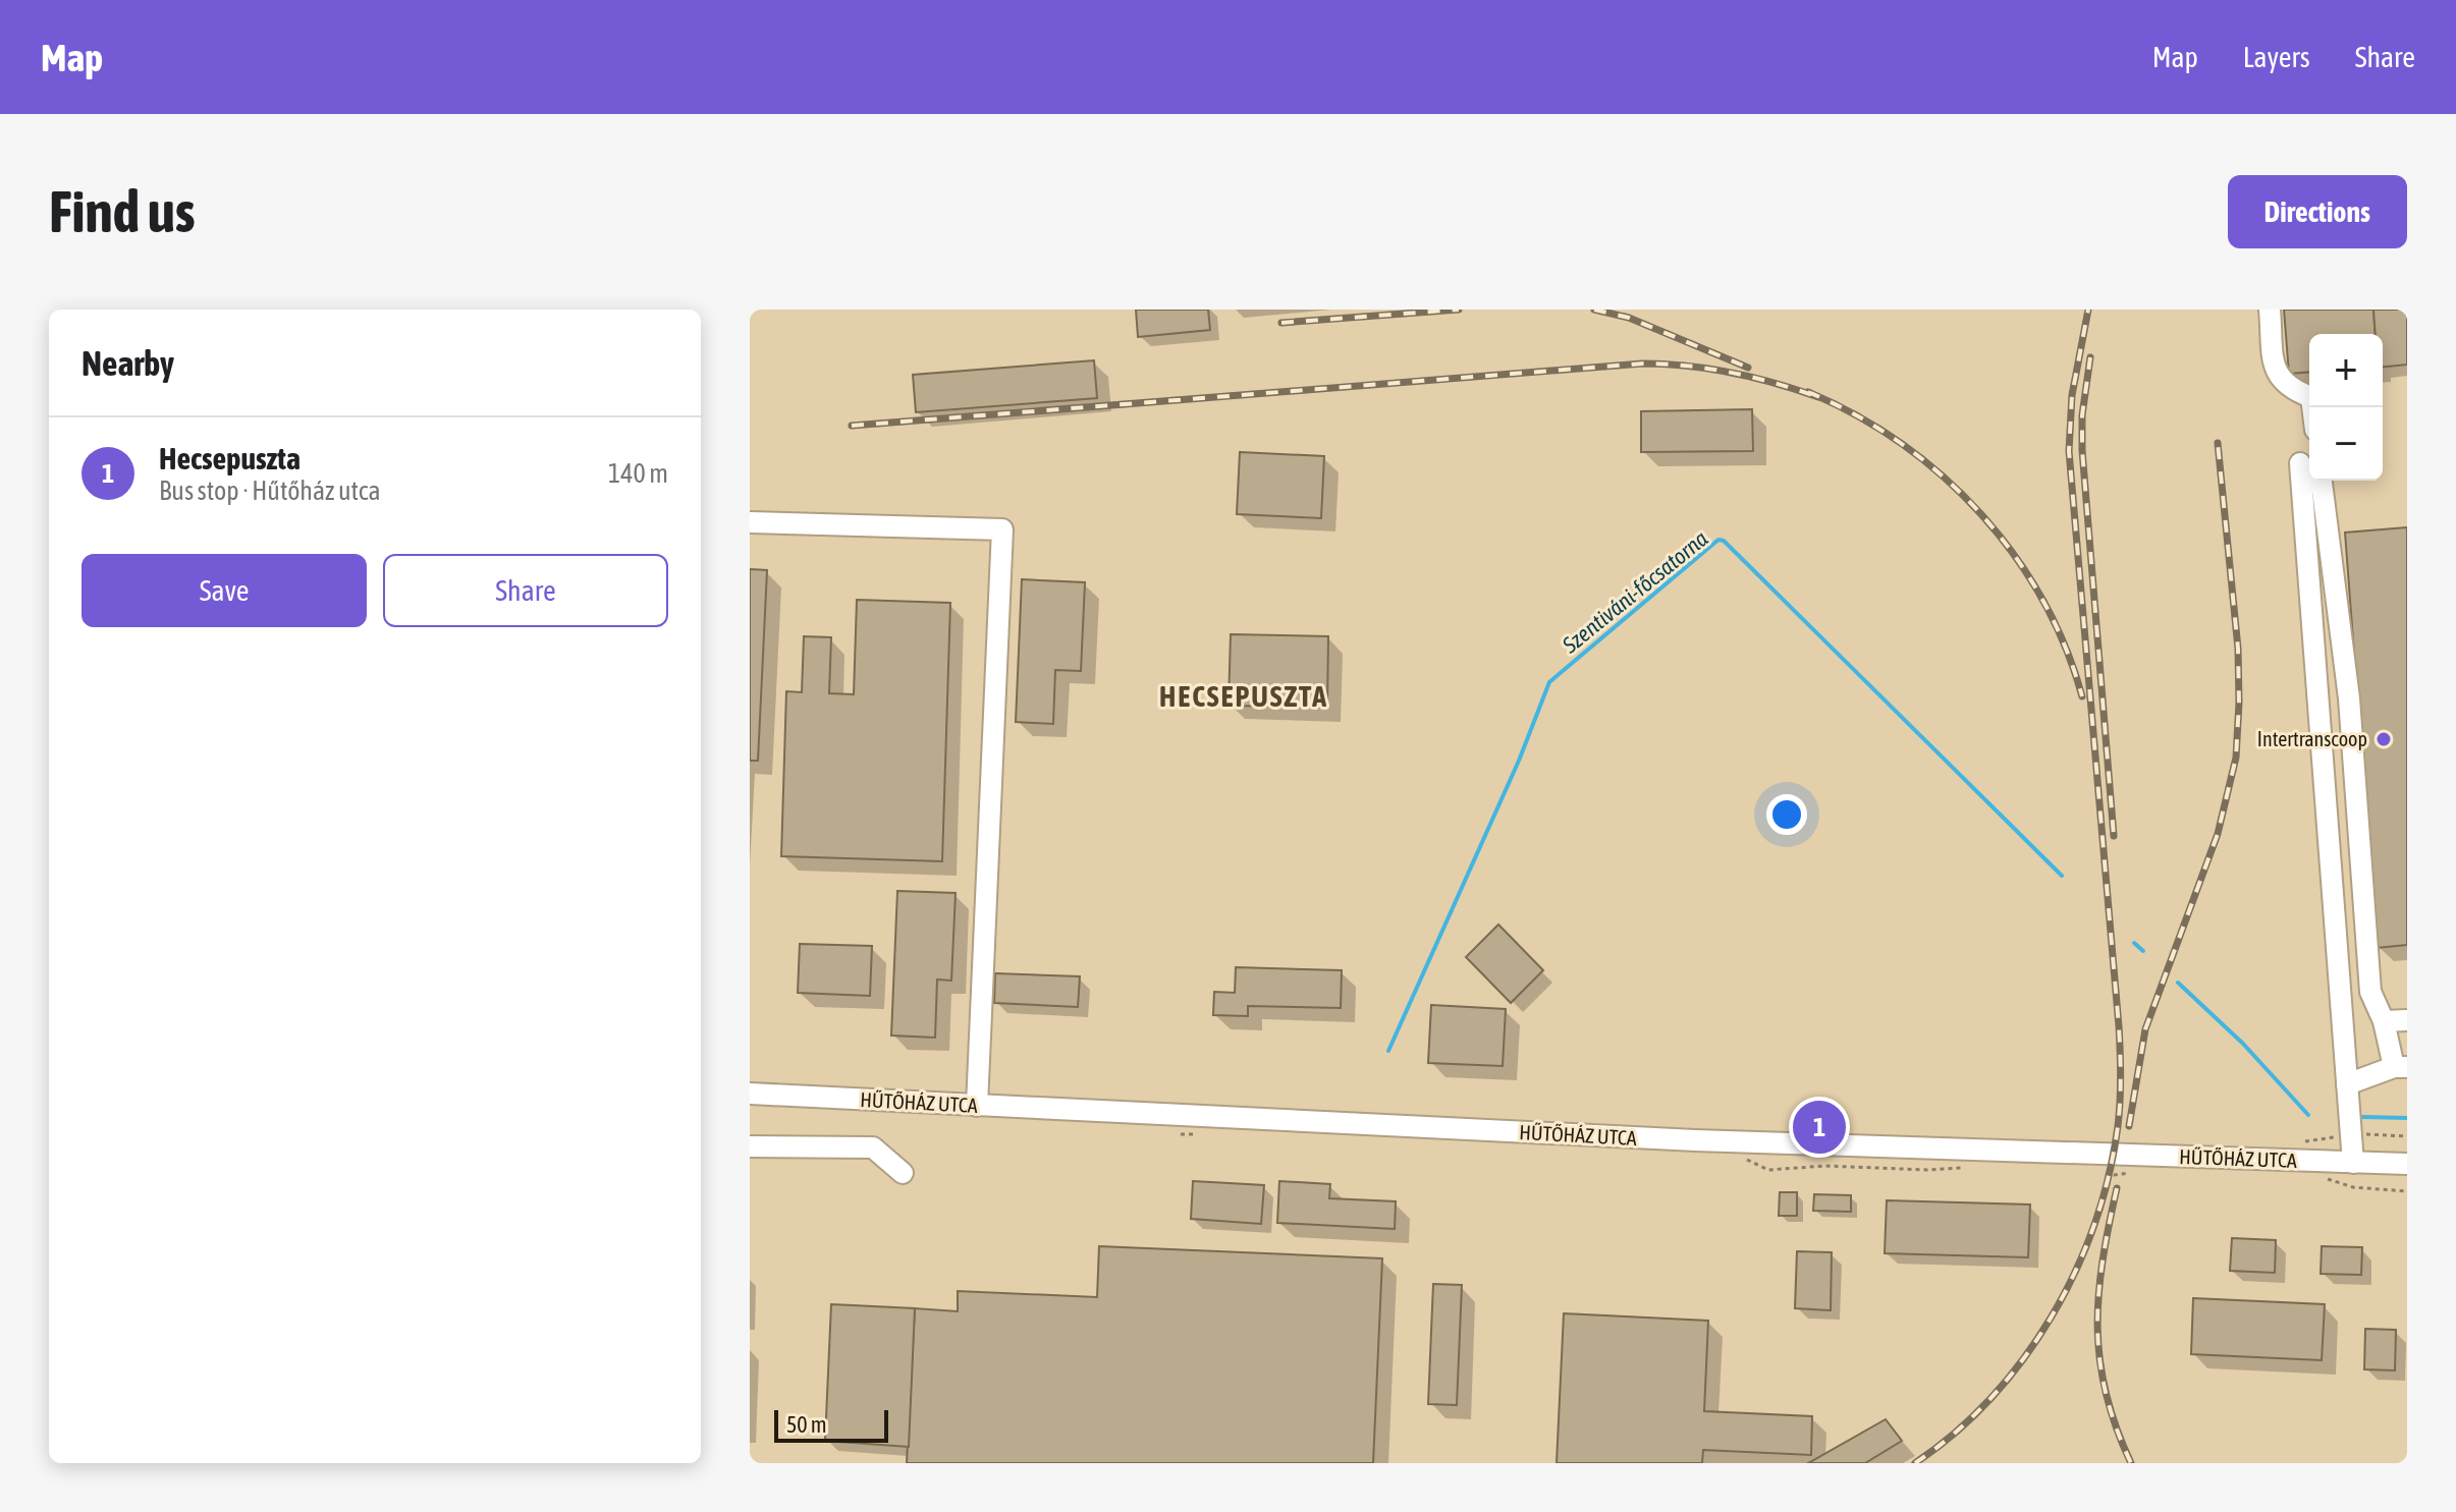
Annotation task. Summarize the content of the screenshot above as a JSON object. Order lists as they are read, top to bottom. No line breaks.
{"streets":{"street":["HŰTŐHÁZ UTCA"]},"districts":["HECSEPUSZTA"],"water":["Szentiváni-főcsatorna"],"places":["Intertranscoop"],"scale_bar":"50 m","page":{"header":"Map","nav":["Map","Layers","Share"],"buttons":["Directions",["Save","Share"]],"title":"Find us","heading":"Nearby","map_buttons":["+","−"],"list":[{"mark":"1","name":"Hecsepuszta","note":"Bus stop · Hűtőház utca","value":"140 m"}],"pins":"1","scale":"50 m"}}
